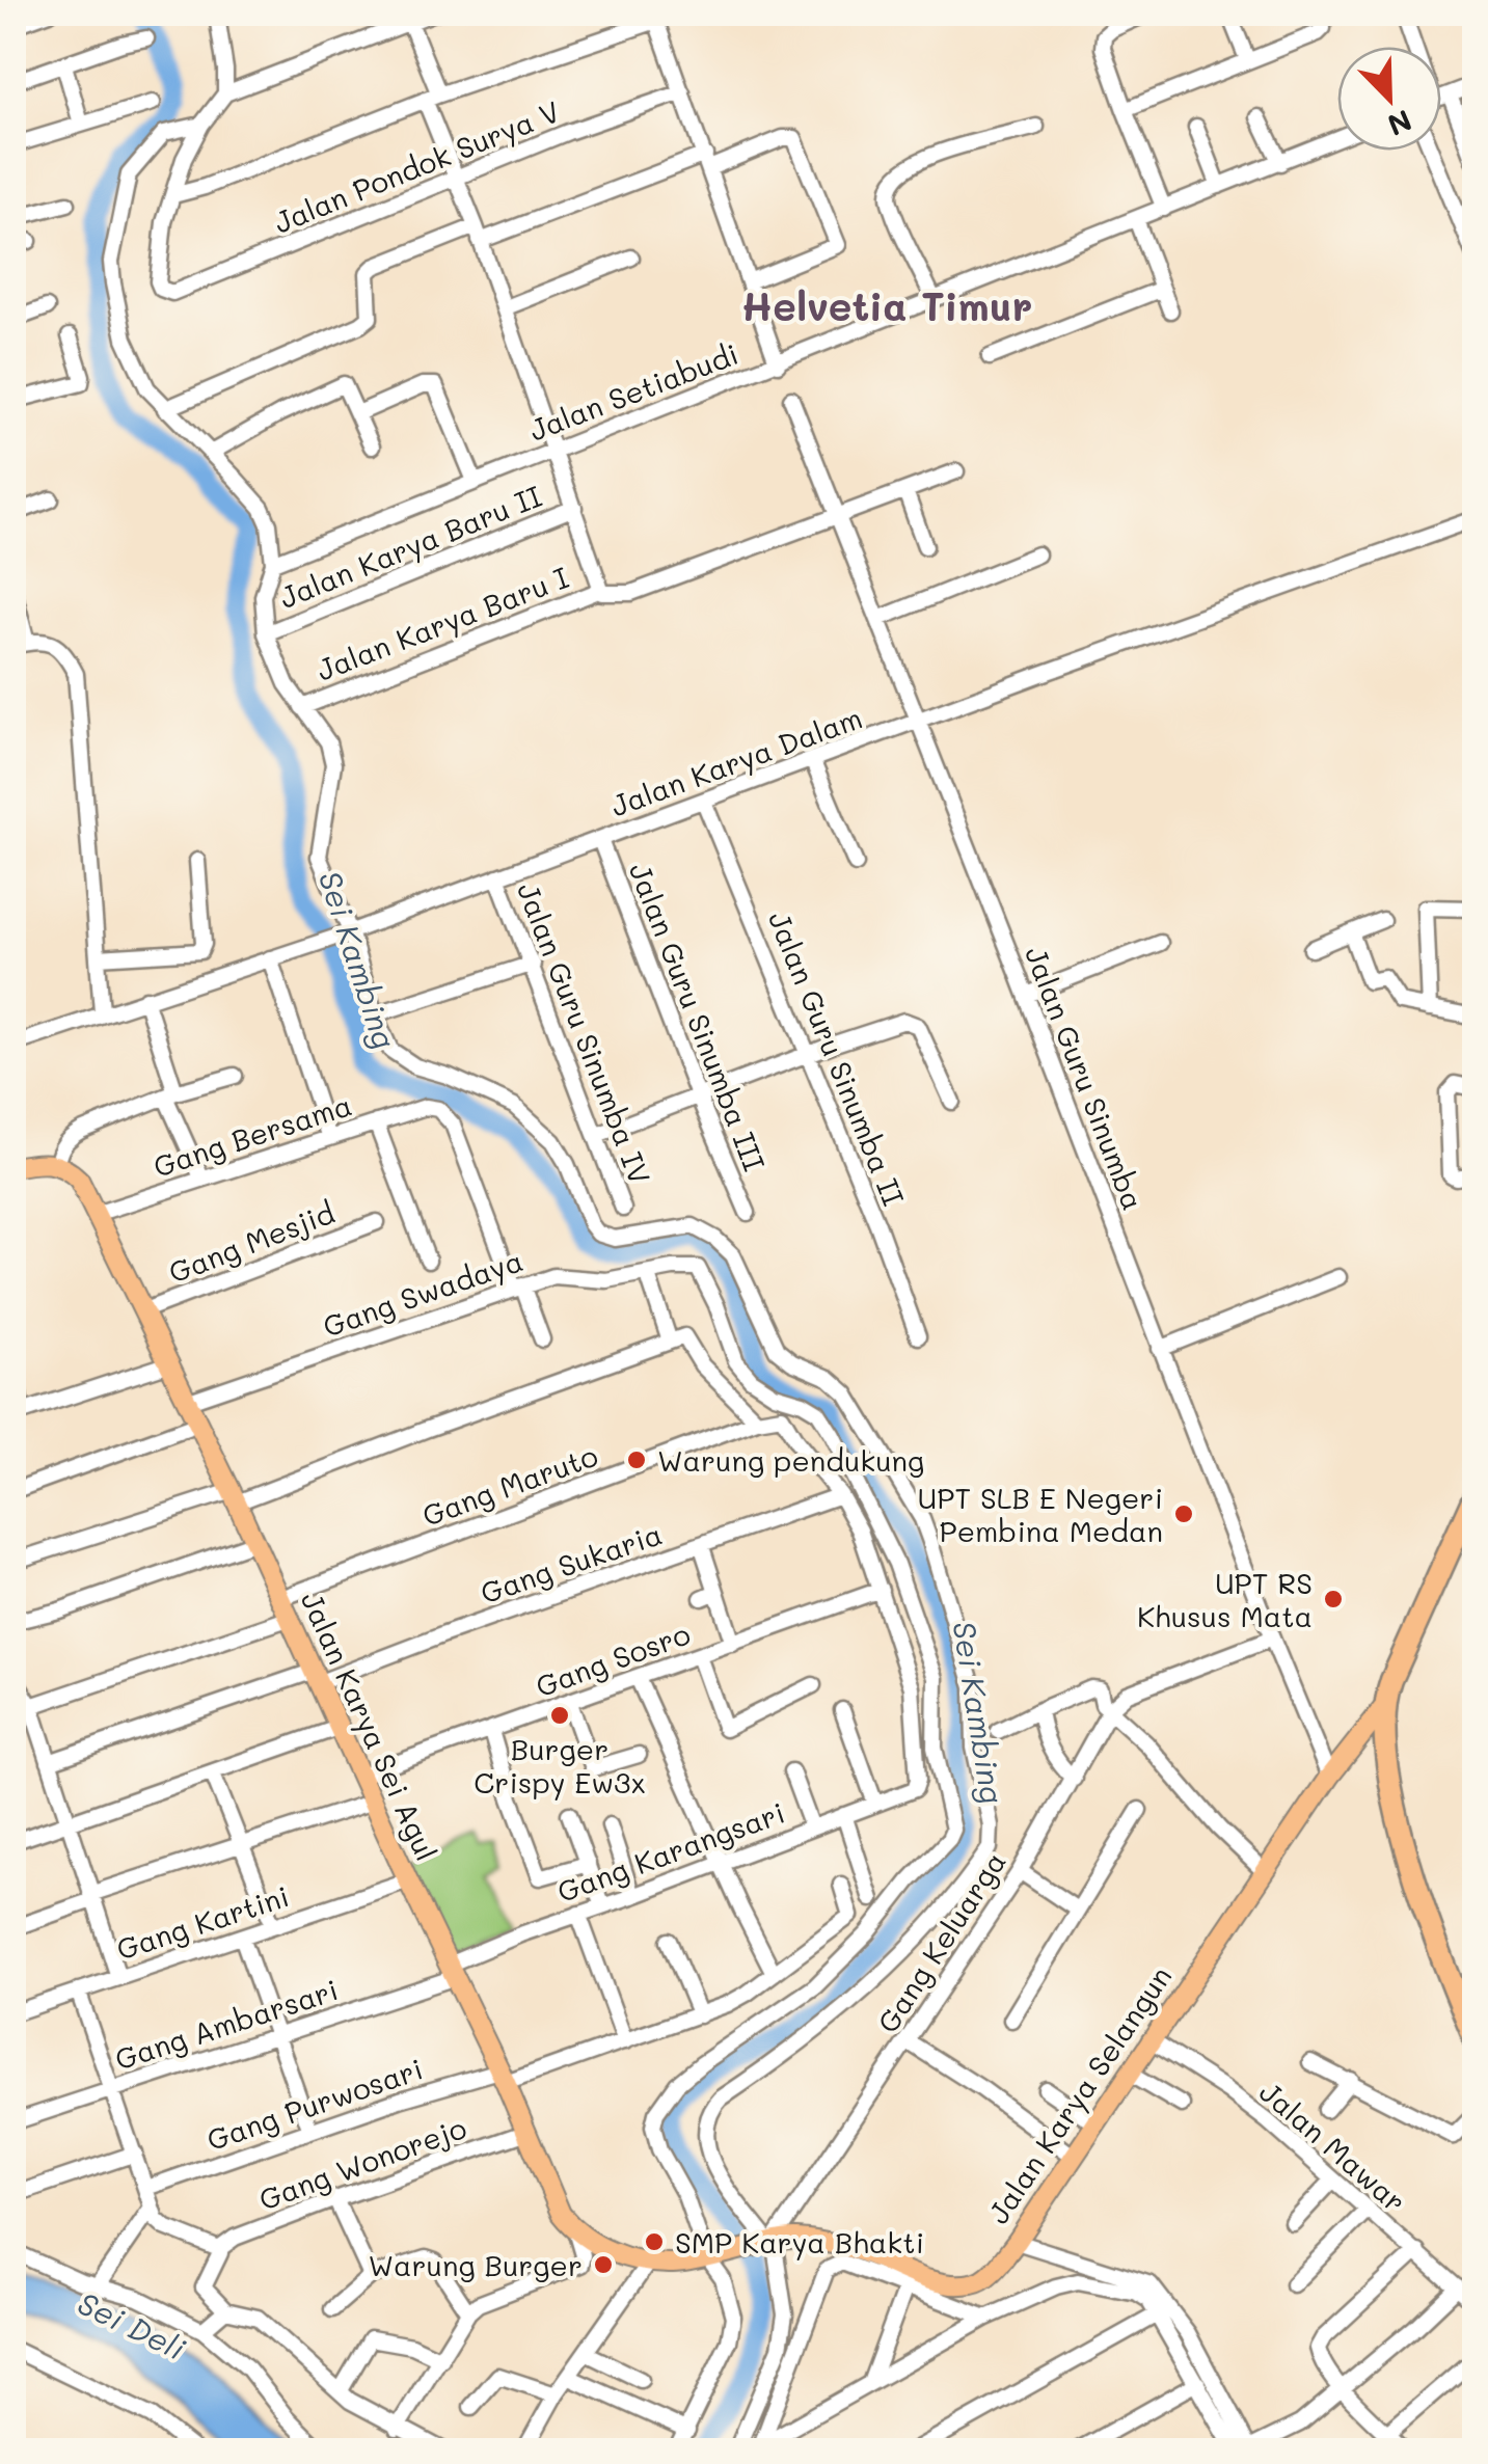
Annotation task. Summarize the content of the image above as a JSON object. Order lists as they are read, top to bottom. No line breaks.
{"streets":{"main road":["Jalan Karya Sei Agul","Jalan Karya Selangun"],"street":["Jalan Pondok Surya V","Jalan Setiabudi","Jalan Karya Baru II","Jalan Karya Baru I","Jalan Karya Dalam","Jalan Guru Sinumba III","Jalan Guru Sinumba IV","Jalan Guru Sinumba II","Jalan Guru Sinumba","Gang Bersama","Gang Mesjid","Gang Swadaya","Gang Maruto","Gang Sukaria","Gang Sosro","Gang Karangsari","Gang Kartini","Gang Keluarga","Gang Ambarsari","Gang Purwosari","Jalan Mawar","Gang Wonorejo"]},"crossings":[["Jalan Karya Baru I","Jalan Guru Sinumba"],["Jalan Karya Dalam","Jalan Guru Sinumba III"],["Jalan Karya Dalam","Jalan Guru Sinumba IV"],["Jalan Karya Dalam","Jalan Guru Sinumba II"],["Jalan Karya Dalam","Jalan Guru Sinumba"],["Jalan Guru Sinumba","Jalan Karya Selangun"],["Gang Bersama","Gang Swadaya"],["Gang Bersama","Jalan Karya Sei Agul"],["Gang Mesjid","Jalan Karya Sei Agul"],["Gang Swadaya","Jalan Karya Sei Agul"],["Gang Swadaya","Jalan Karya Selangun"],["Gang Maruto","Jalan Karya Sei Agul"],["Gang Sukaria","Jalan Karya Sei Agul"],["Gang Sosro","Jalan Karya Sei Agul"],["Gang Sosro","Gang Karangsari"],["Jalan Karya Sei Agul","Gang Karangsari"],["Jalan Karya Sei Agul","Gang Kartini"],["Jalan Karya Sei Agul","Gang Ambarsari"],["Jalan Karya Sei Agul","Gang Purwosari"],["Jalan Karya Sei Agul","Gang Wonorejo"],["Gang Karangsari","Gang Ambarsari"],["Gang Keluarga","Jalan Karya Selangun"],["Jalan Karya Selangun","Jalan Mawar"]],"districts":["Helvetia Timur"],"water":["Sei Kambing","Sei Deli"],"places":["Warung pendukung","UPT SLB E Negeri Pembina Medan","UPT RS Khusus Mata","Burger Crispy Ew3x","SMP Karya Bhakti","Warung Burger"],"north":"bottom right"}
